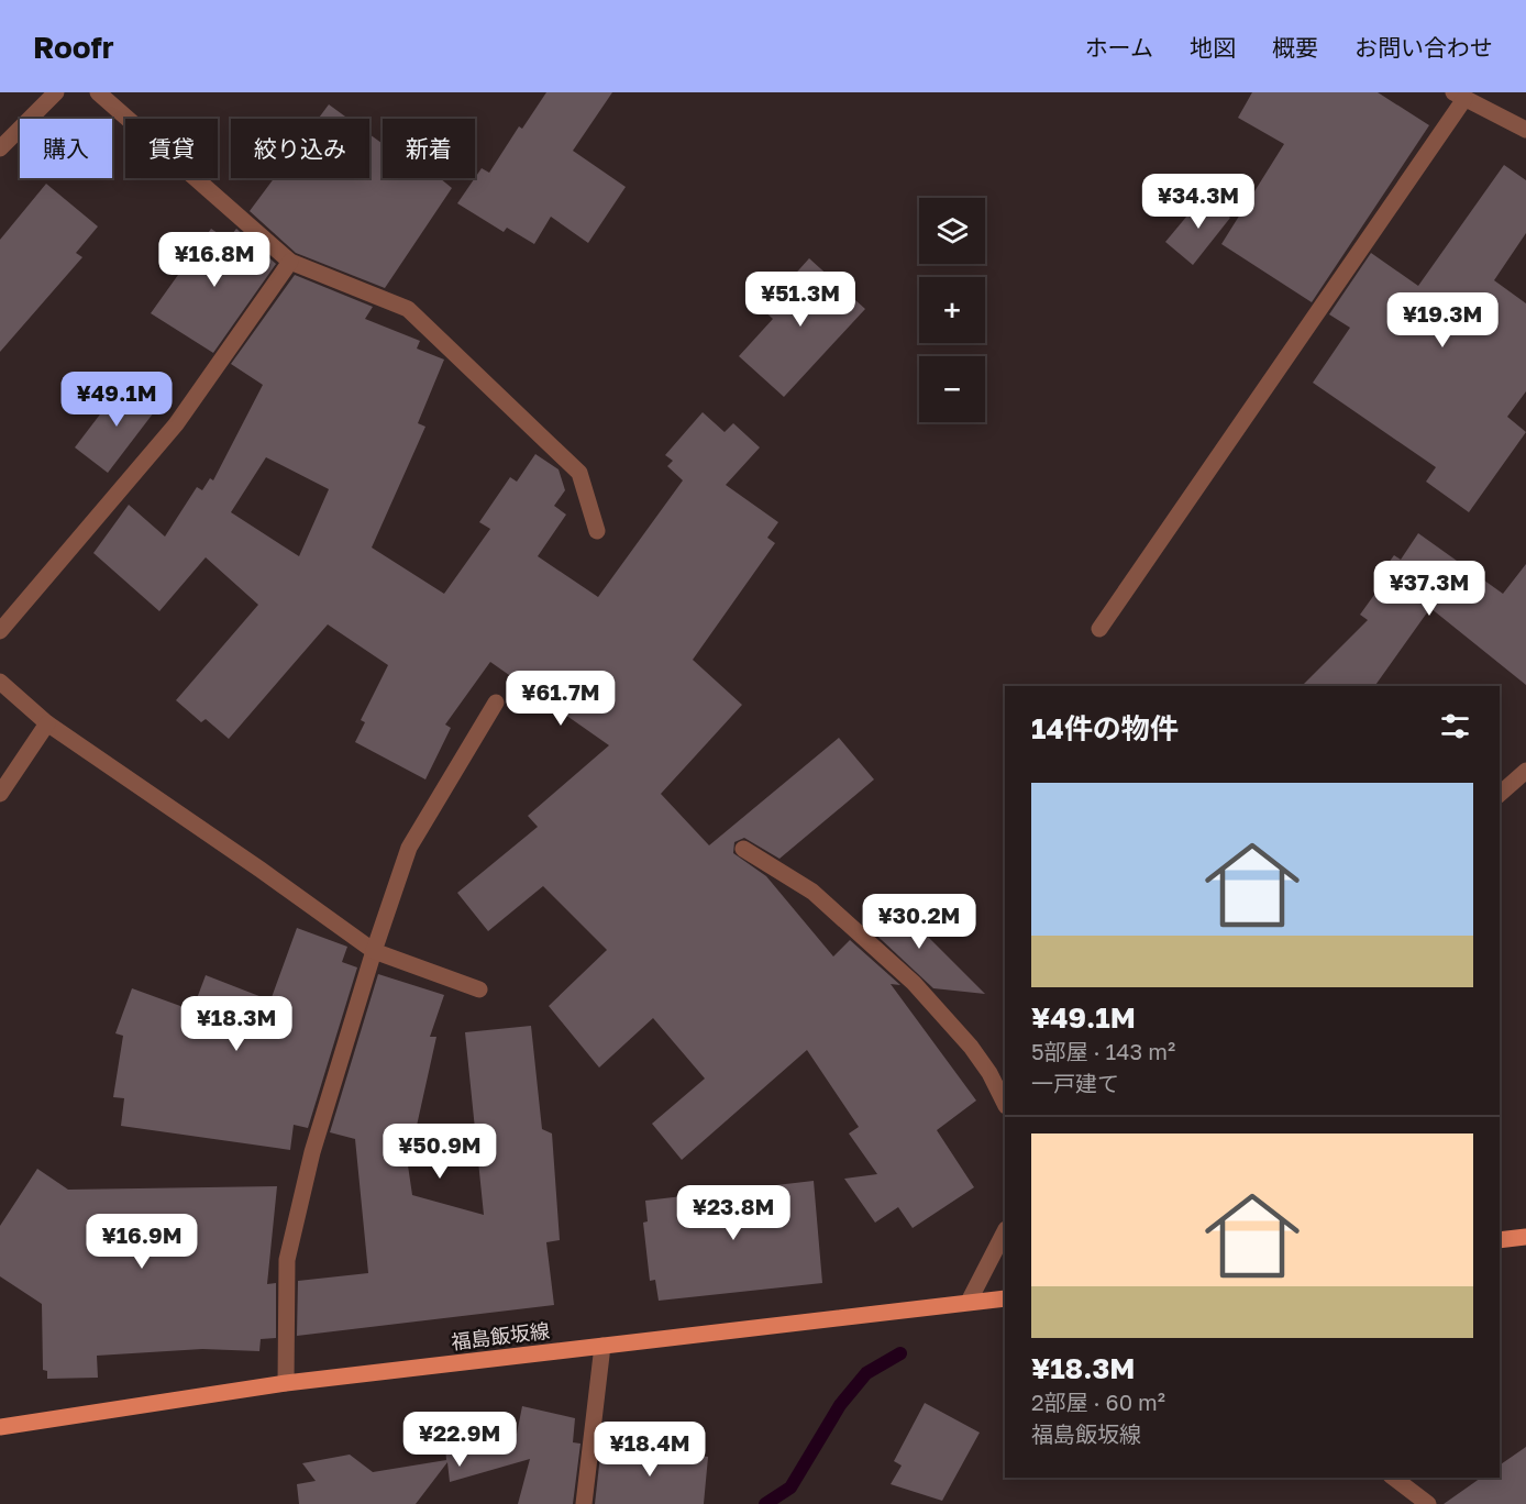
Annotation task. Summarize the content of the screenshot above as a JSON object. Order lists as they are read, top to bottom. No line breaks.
{"streets":{"main road":["福島飯坂線"]},"page":{"header":"Roofr","nav":["ホーム","地図","概要","お問い合わせ"],"chip":["購入","賃貸","絞り込み","新着"],"price":["¥34.3M","¥16.8M","¥51.3M","¥19.3M","¥49.1M","¥37.3M","¥61.7M","¥30.2M","¥18.3M","¥50.9M","¥23.8M","¥16.9M","¥22.9M","¥18.4M"],"map_buttons":["+","−"],"heading":"14件の物件","list":[{"name":"¥49.1M","note":"5部屋 · 143 m² · 一戸建て"},{"name":"¥18.3M","note":"2部屋 · 60 m² · 福島飯坂線"}]}}
